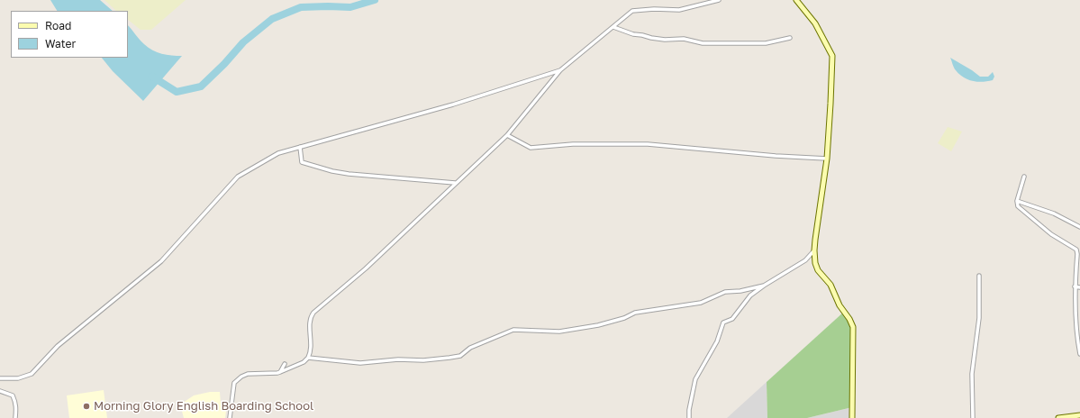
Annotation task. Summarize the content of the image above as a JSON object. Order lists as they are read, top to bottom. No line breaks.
{"places":["Morning Glory English Boarding School"],"legend":["Road","Water"]}
